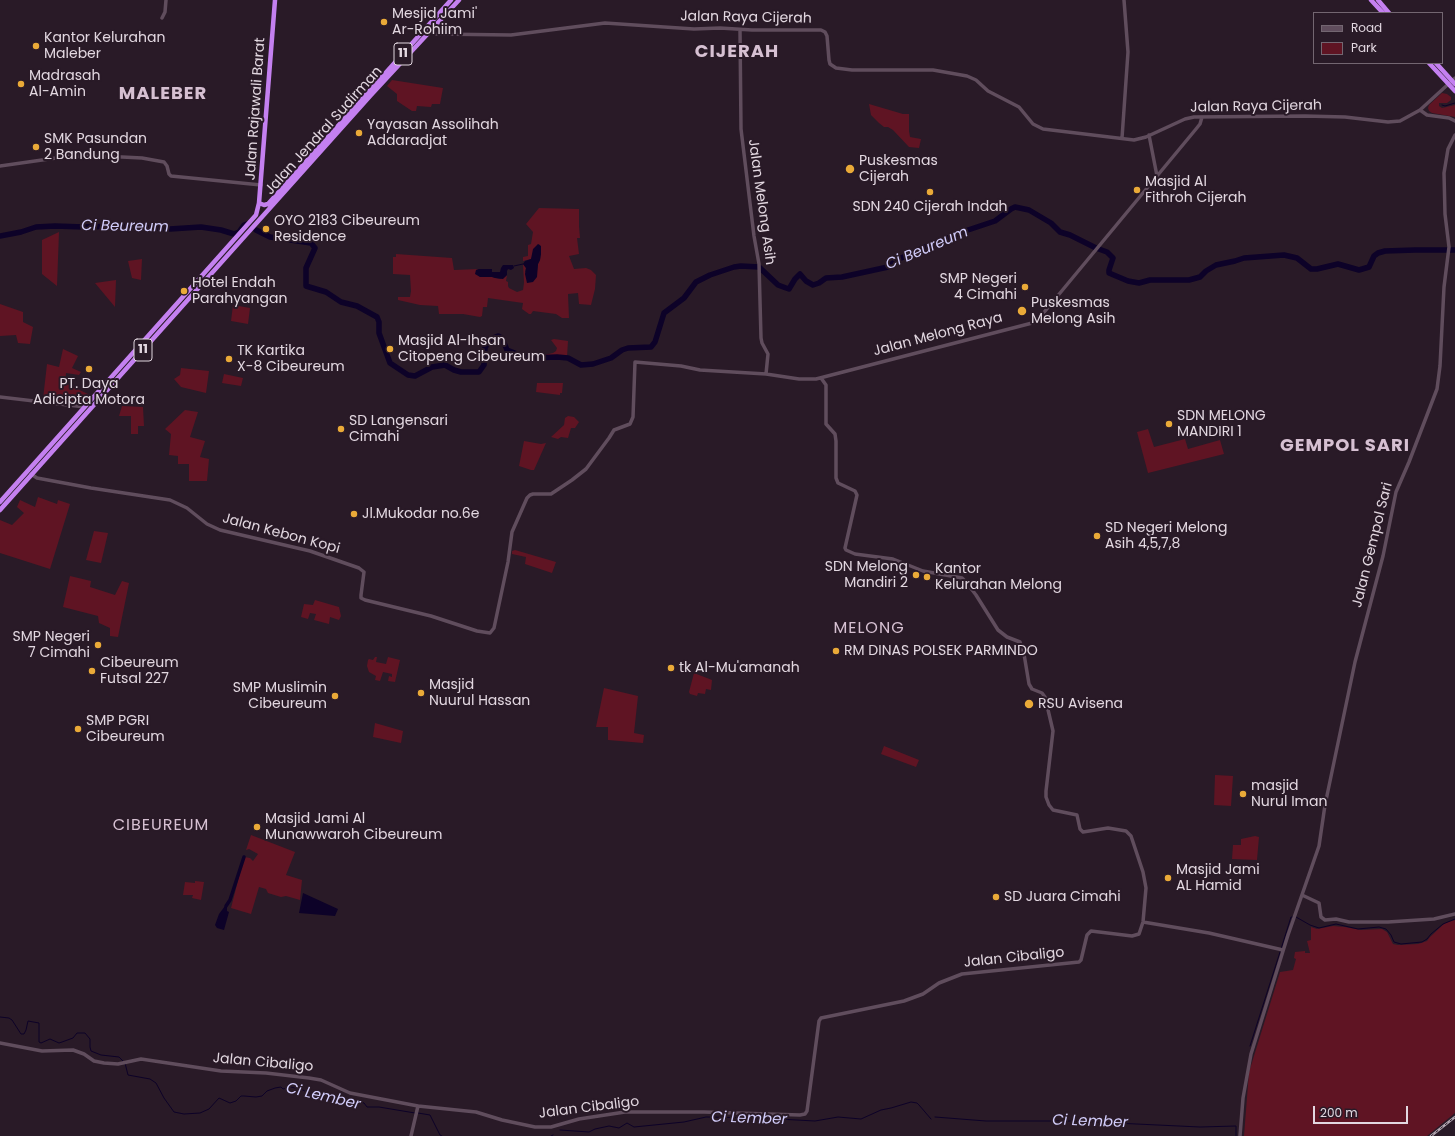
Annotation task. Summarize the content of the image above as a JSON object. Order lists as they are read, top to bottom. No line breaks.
{"streets":{"highway":["11","Jalan Rajawali Barat","Jalan Jendral Sudirman"],"main road":["Jalan Raya Cijerah","Jalan Melong Asih","Jalan Melong Raya","Jalan Kebon Kopi","Jalan Gempol Sari","Jalan Cibaligo"]},"crossings":[["Jalan Raya Cijerah","Jalan Jendral Sudirman"],["Jalan Raya Cijerah","Jalan Melong Asih"],["Jalan Raya Cijerah","Jalan Melong Raya"],["11","Jalan Rajawali Barat"],["11","Jalan Jendral Sudirman"],["11","Jalan Kebon Kopi"],["Jalan Rajawali Barat","Jalan Jendral Sudirman"],["Jalan Melong Asih","Jalan Melong Raya"],["Jalan Melong Asih","Jalan Kebon Kopi"],["Jalan Melong Raya","Jalan Kebon Kopi"]],"districts":["CIJERAH","MALEBER","GEMPOL SARI","MELONG","CIBEUREUM"],"water":["Ci Beureum","Ci Lember"],"places":["Mesjid Jami' Ar-Rohiim","Kantor Kelurahan Maleber","Madrasah Al-Amin","Yayasan Assolihah Addaradjat","SMK Pasundan 2 Bandung","Puskesmas Cijerah","Masjid Al Fithroh Cijerah","SDN 240 Cijerah Indah","OYO 2183 Cibeureum Residence","SMP Negeri 4 Cimahi","Hotel Endah Parahyangan","Puskesmas Melong Asih","Masjid Al-Ihsan Citopeng Cibeureum","TK Kartika X-8 Cibeureum","PT. Daya Adicipta Motora","SDN MELONG MANDIRI 1","SD Langensari Cimahi","Jl.Mukodar no.6e","SD Negeri Melong Asih 4,5,7,8","SDN Melong Mandiri 2","Kantor Kelurahan Melong","SMP Negeri 7 Cimahi","RM DINAS POLSEK PARMINDO","tk Al-Mu'amanah","Cibeureum Futsal 227","Masjid Nuurul Hassan","SMP Muslimin Cibeureum","RSU Avisena","SMP PGRI Cibeureum","masjid Nurul Iman","Masjid Jami Al Munawwaroh Cibeureum","Masjid Jami AL Hamid","SD Juara Cimahi"],"legend":["Road","Park"],"scale_bar":"200 m"}
